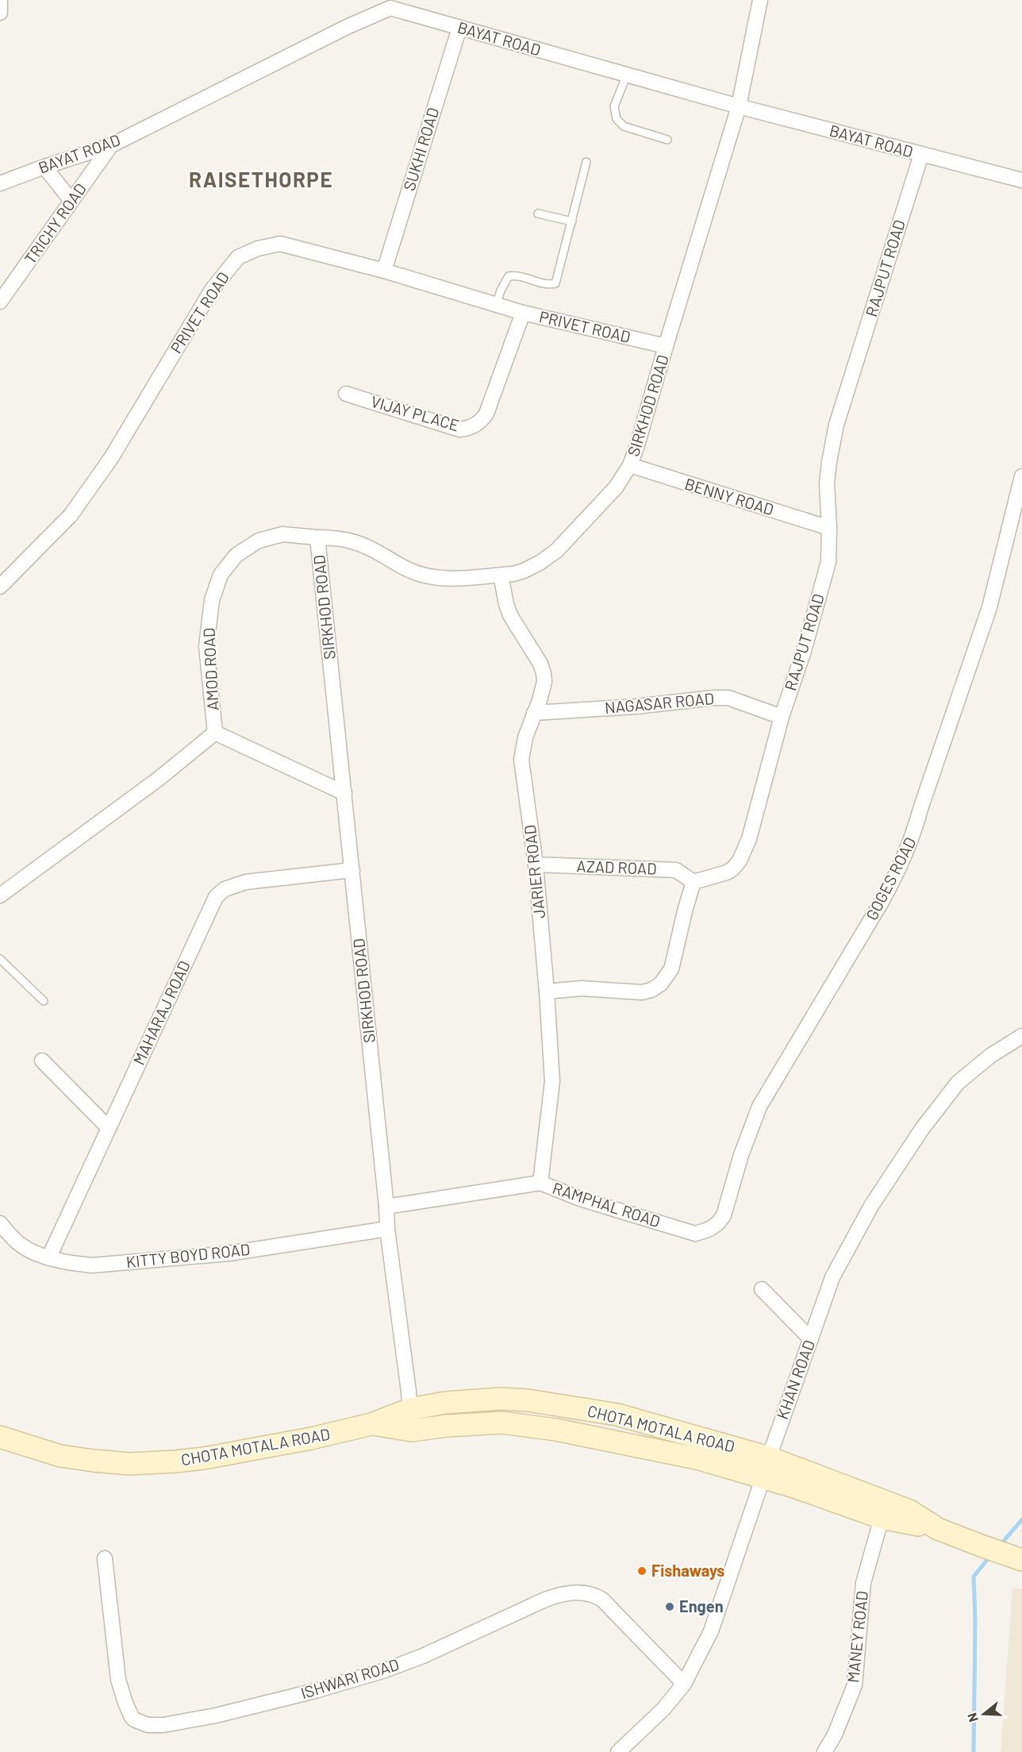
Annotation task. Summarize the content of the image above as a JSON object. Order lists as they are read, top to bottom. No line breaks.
{"streets":{"street":["BAYAT ROAD","SUKHI ROAD","TRICHY ROAD","RAJPUT ROAD","PRIVET ROAD","SIRKHOD ROAD","VIJAY PLACE","BENNY ROAD","AMOD ROAD","NAGASAR ROAD","AZAD ROAD","JARIER ROAD","GOGES ROAD","MAHARAJ ROAD","RAMPHAL ROAD","KITTY BOYD ROAD","KHAN ROAD","CHOTA MOTALA ROAD","MANEY ROAD","ISHWARI ROAD"]},"crossings":[["BAYAT ROAD","SUKHI ROAD"],["BAYAT ROAD","TRICHY ROAD"],["BAYAT ROAD","RAJPUT ROAD"],["BAYAT ROAD","SIRKHOD ROAD"],["SUKHI ROAD","PRIVET ROAD"],["RAJPUT ROAD","BENNY ROAD"],["RAJPUT ROAD","NAGASAR ROAD"],["RAJPUT ROAD","AZAD ROAD"],["PRIVET ROAD","SIRKHOD ROAD"],["PRIVET ROAD","VIJAY PLACE"],["SIRKHOD ROAD","BENNY ROAD"],["SIRKHOD ROAD","AMOD ROAD"],["SIRKHOD ROAD","JARIER ROAD"],["SIRKHOD ROAD","MAHARAJ ROAD"],["SIRKHOD ROAD","RAMPHAL ROAD"],["SIRKHOD ROAD","KITTY BOYD ROAD"],["SIRKHOD ROAD","CHOTA MOTALA ROAD"],["NAGASAR ROAD","JARIER ROAD"],["AZAD ROAD","JARIER ROAD"],["JARIER ROAD","RAMPHAL ROAD"],["GOGES ROAD","RAMPHAL ROAD"],["MAHARAJ ROAD","KITTY BOYD ROAD"],["KHAN ROAD","CHOTA MOTALA ROAD"],["KHAN ROAD","ISHWARI ROAD"],["CHOTA MOTALA ROAD","MANEY ROAD"]],"districts":["RAISETHORPE"],"places":["Fishaways","Engen"],"north":"left"}
